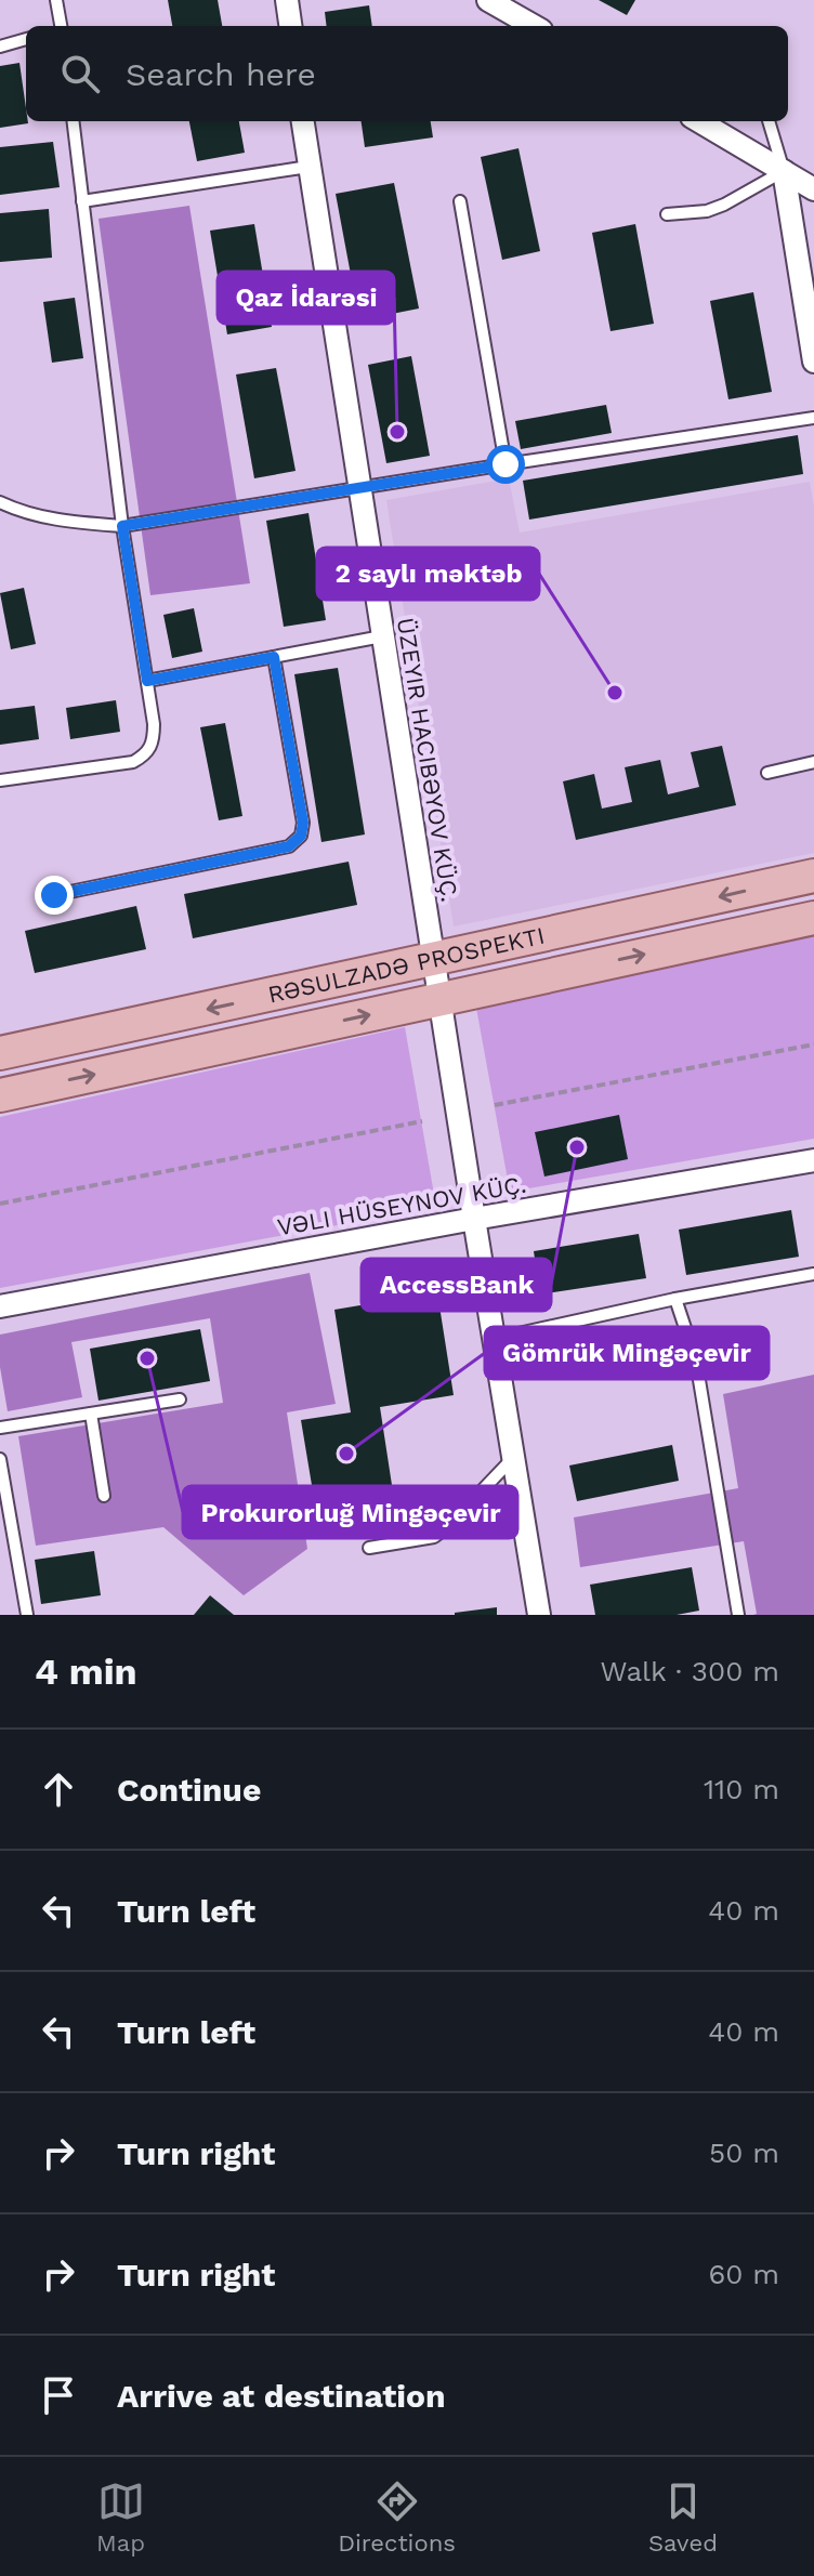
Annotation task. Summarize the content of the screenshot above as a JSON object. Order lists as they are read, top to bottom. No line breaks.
{"streets":{"main road":["RƏSULZADƏ PROSPEKTI"],"street":["VƏLI HÜSEYNOV KÜÇ."]},"places":["Qaz İdarəsi","2 saylı məktəb","AccessBank","Prokurorluğ Mingəçevir","Gömrük Mingəçevir"],"page":{"search":"Search here","heading":["4 min","Walk · 300 m"],"list":[["Continue","110 m"],["Turn left","40 m"],["Turn left","40 m"],["Turn right","50 m"],["Turn right","60 m"],"Arrive at destination"],"nav":["Map","Directions","Saved"]}}
